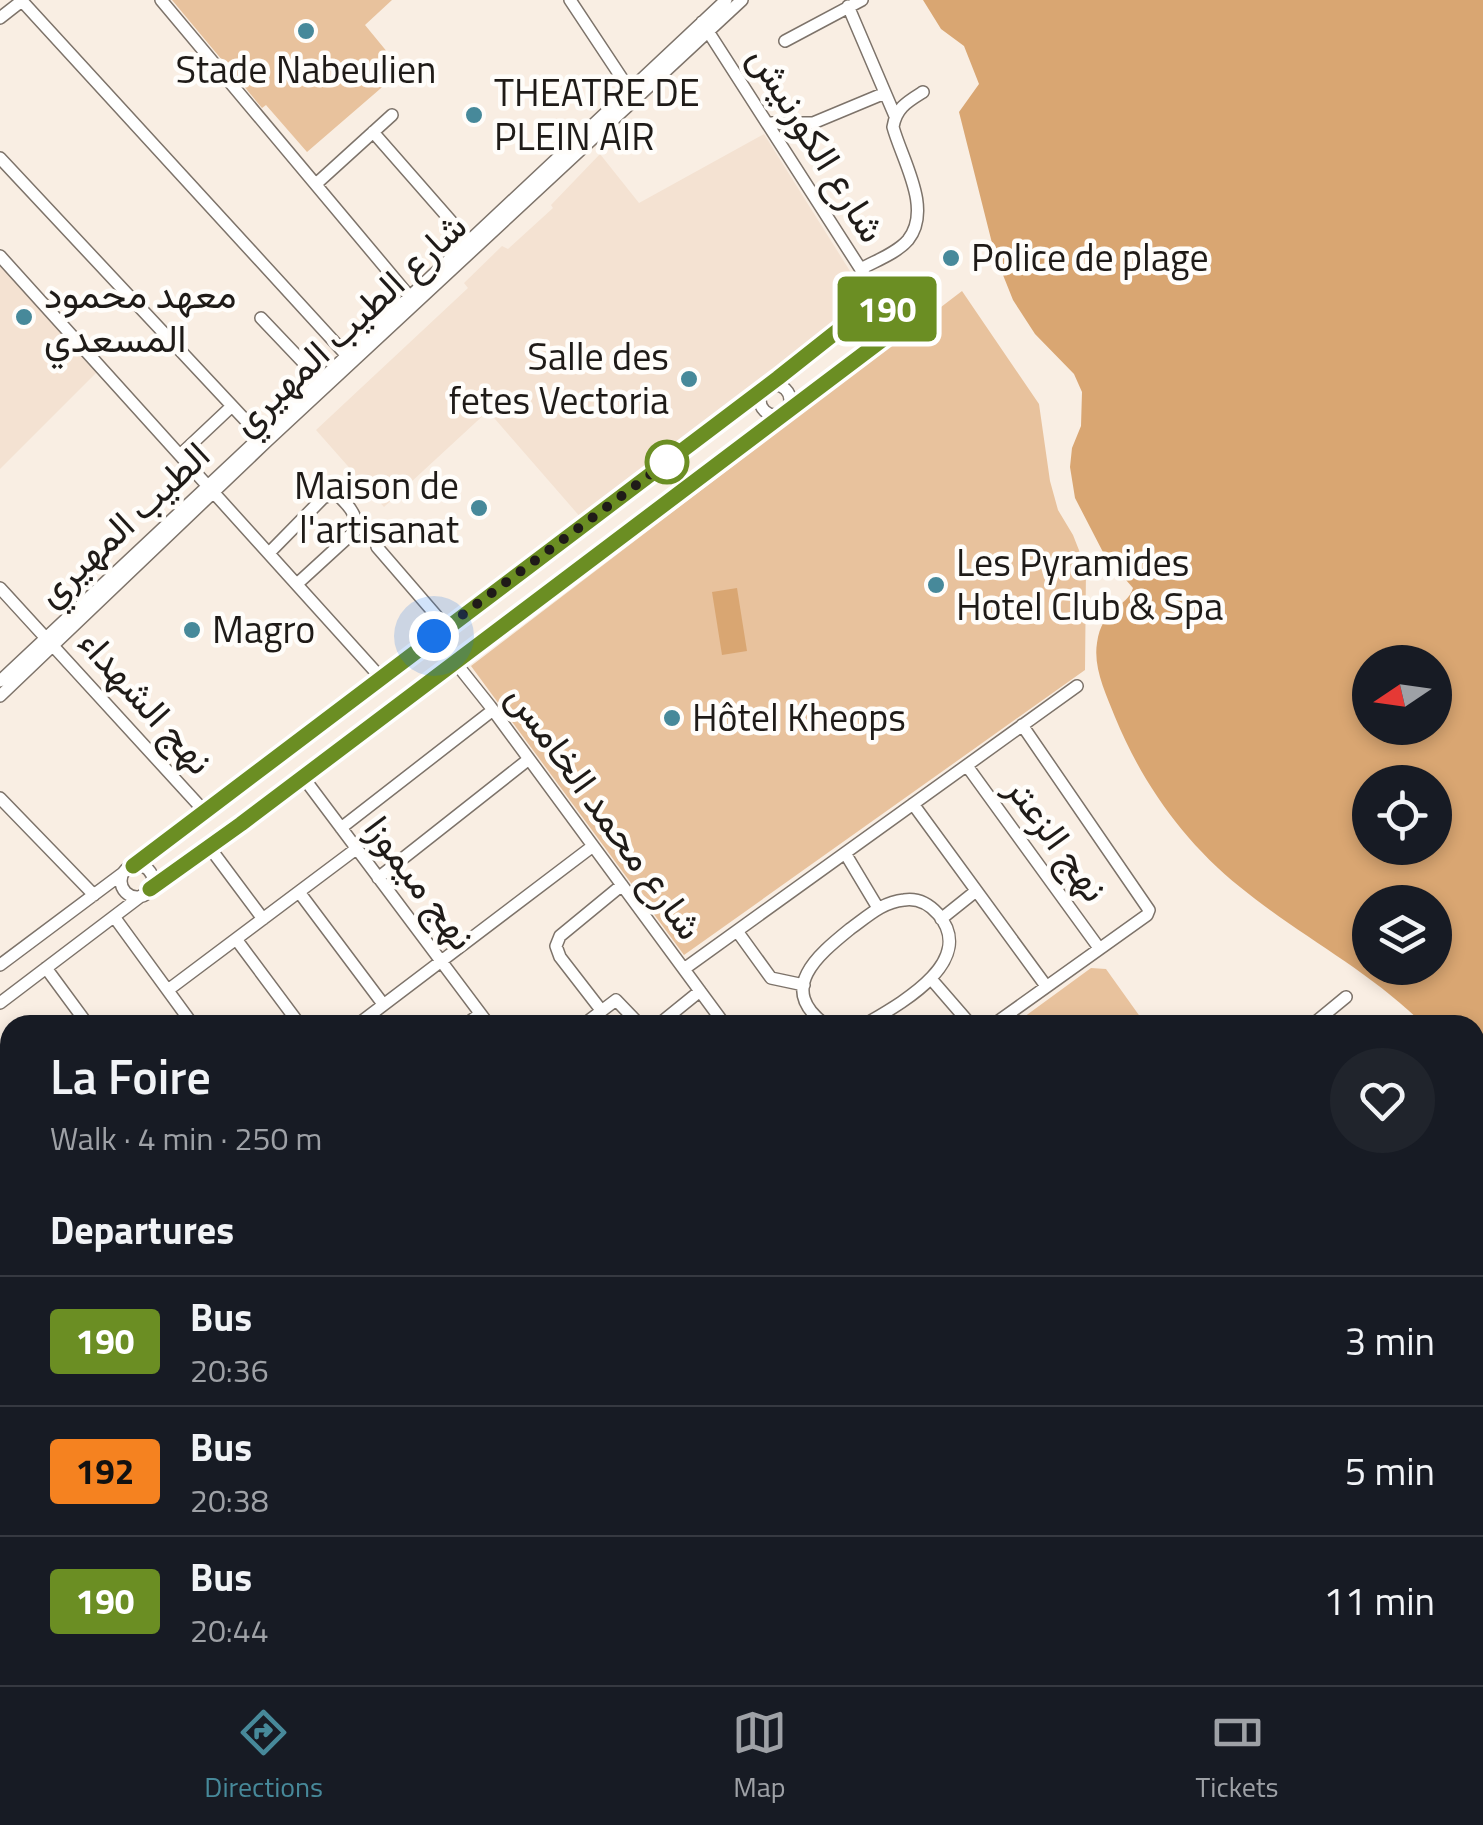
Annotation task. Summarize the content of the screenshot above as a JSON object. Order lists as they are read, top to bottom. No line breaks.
{"streets":{"street":["شارع الكورنيش","شارع الطيب المهيري","الطيب المهيري","نهج الشهداء","شارع محمد الخامس","نهج الزعتر","نهج ميموزا"]},"crossings":[["شارع الكورنيش","شارع الطيب المهيري"],["شارع الطيب المهيري","الطيب المهيري"],["شارع الطيب المهيري","نهج الشهداء"],["الطيب المهيري","نهج الشهداء"]],"places":["Stade Nabeulien","THEATRE DE PLEIN AIR","Police de plage","معهد محمود المسعدي","Salle des fetes Vectoria","Maison de l'artisanat","Les Pyramides Hotel Club & Spa","Magro","Hôtel Kheops"],"lines":["bus line 190"],"north":"left","page":{"on_map":"190","heading":[["La Foire","Walk · 4 min · 250 m"],"Departures"],"list":[{"mark":"190","name":"Bus","note":"20:36","value":"3 min"},{"mark":"192","name":"Bus","note":"20:38","value":"5 min"},{"mark":"190","name":"Bus","note":"20:44","value":"11 min"}],"tabs":["Directions","Map","Tickets"]}}
